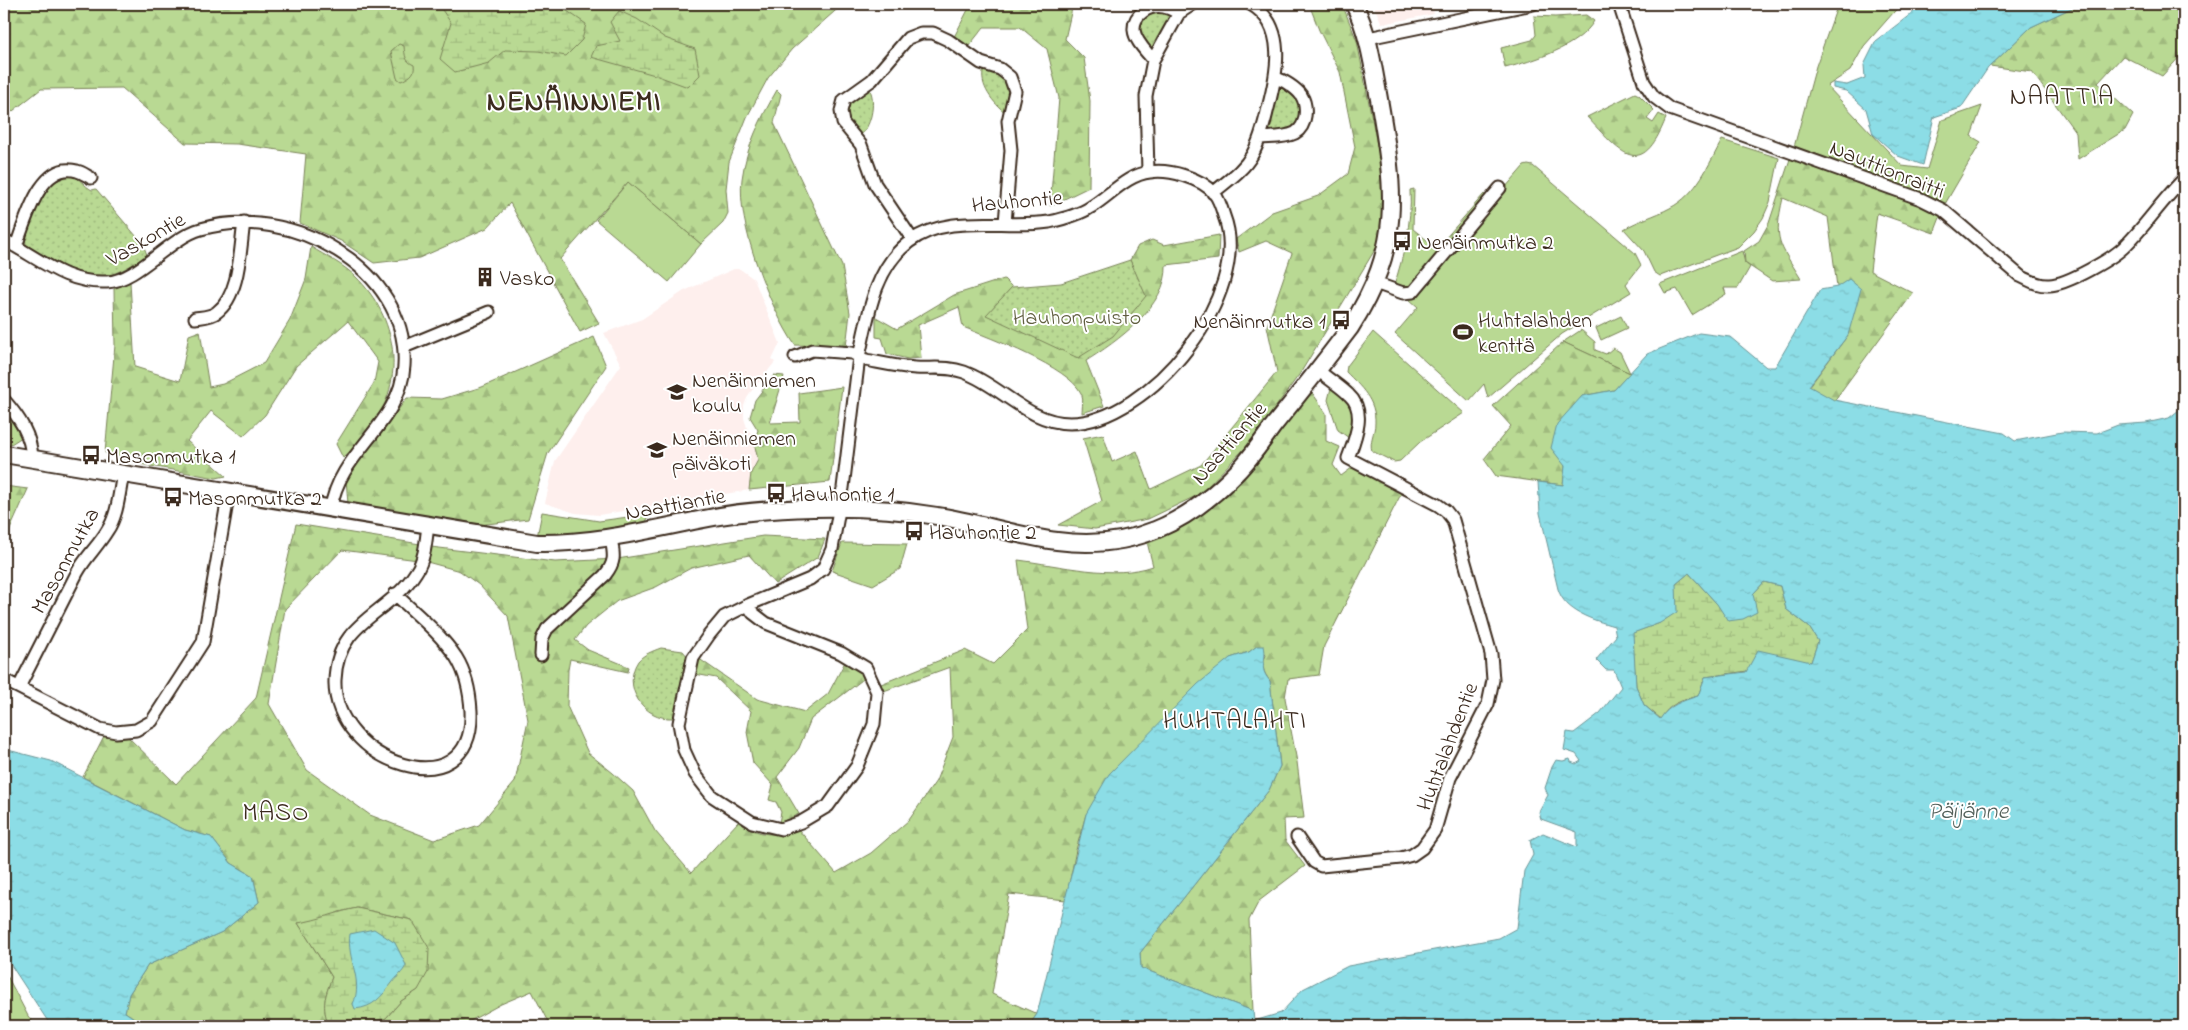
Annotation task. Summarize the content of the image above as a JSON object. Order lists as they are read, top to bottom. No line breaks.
{"streets":{"street":["Nauttionraitti","Hauhontie","Vaskontie","Naattiantie","Masonmutka","Huhtalahdentie"]},"crossings":[["Hauhontie","Naattiantie"],["Vaskontie","Naattiantie"],["Naattiantie","Masonmutka"],["Naattiantie","Huhtalahdentie"]],"districts":["NAATTIA","NENÄINNIEMI","HUHTALAHTI","MASO"],"water":["Päijänne"],"parks":["Hauhonpuisto"],"places":{"bus stop":["Nenäinmutka 2","Nenäinmutka 1","Masonmutka 1","Hauhontie 1","Masonmutka 2","Hauhontie 2"],"building":["Vasko"],"sports":["Huhtalahden kenttä"],"school or university":["Nenäinniemen koulu","Nenäinniemen päiväkoti"]}}
